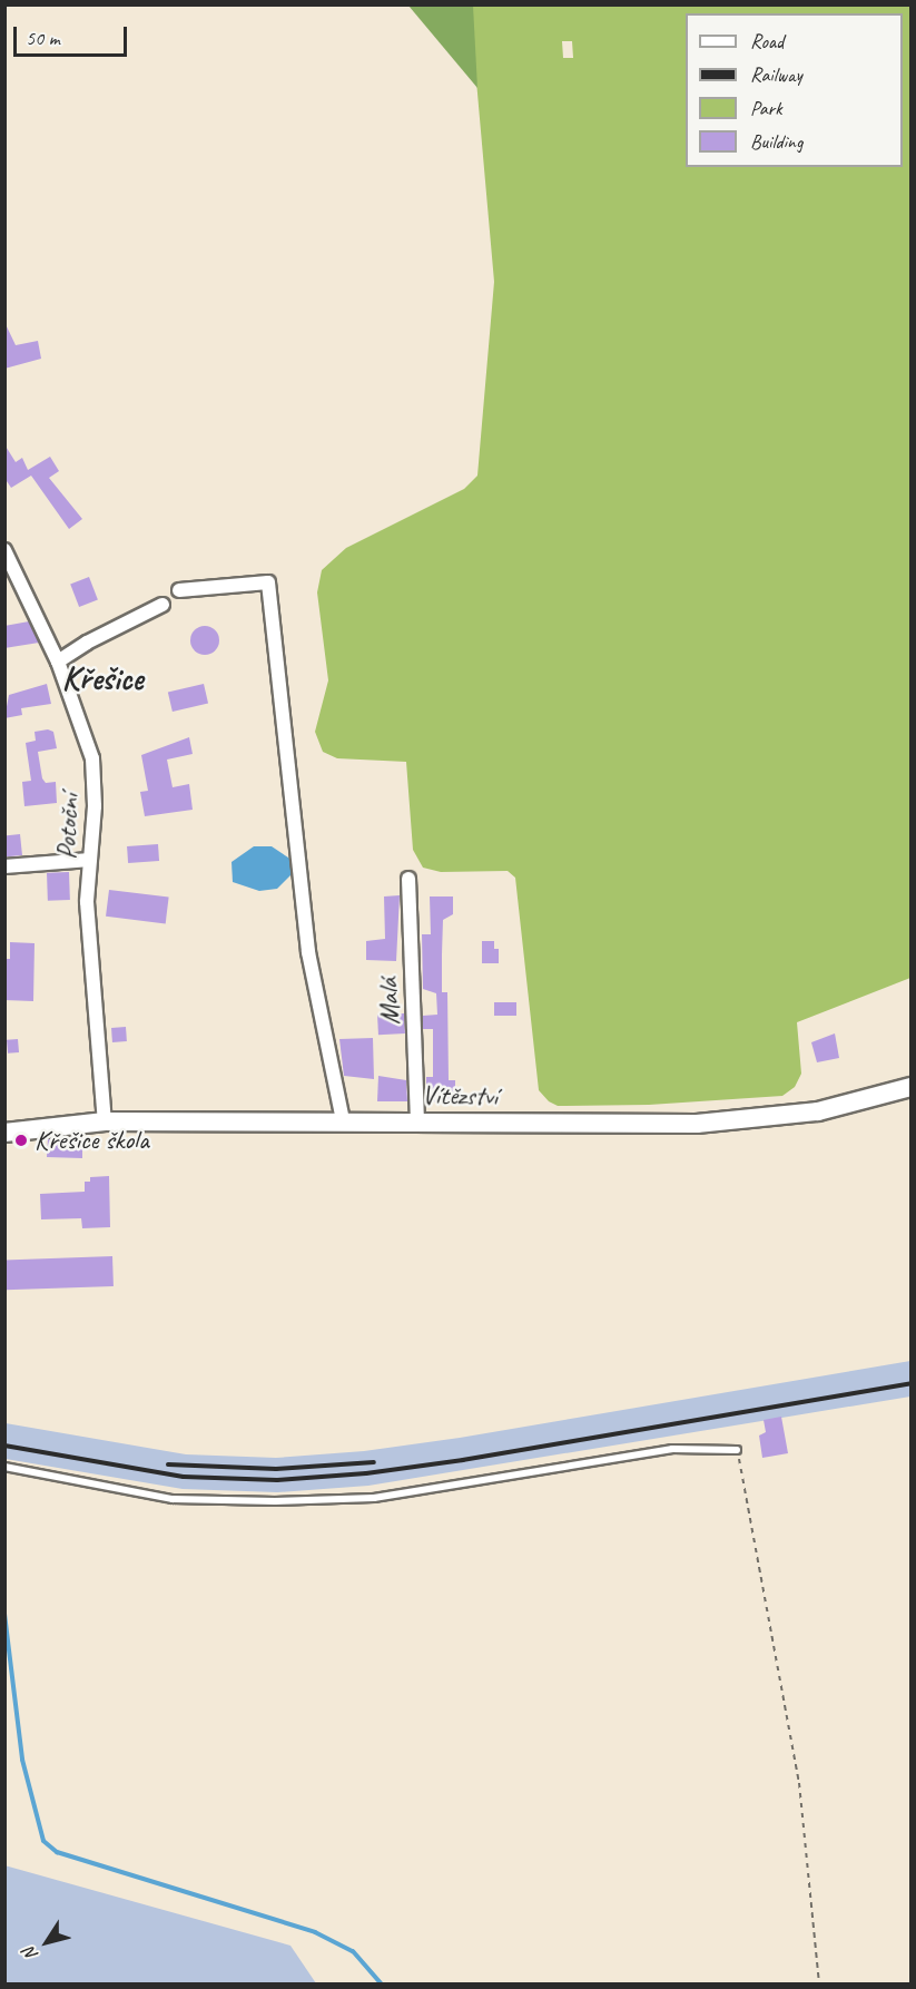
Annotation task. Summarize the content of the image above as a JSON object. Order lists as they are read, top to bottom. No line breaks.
{"streets":{"main road":["Vítězství"],"street":["Potoční","Malá"]},"crossings":[["Potoční","Vítězství"],["Malá","Vítězství"]],"districts":["Křešice"],"places":["Křešice škola"],"legend":["Road","Railway","Park","Building"],"scale_bar":"50 m","north":"bottom left"}
